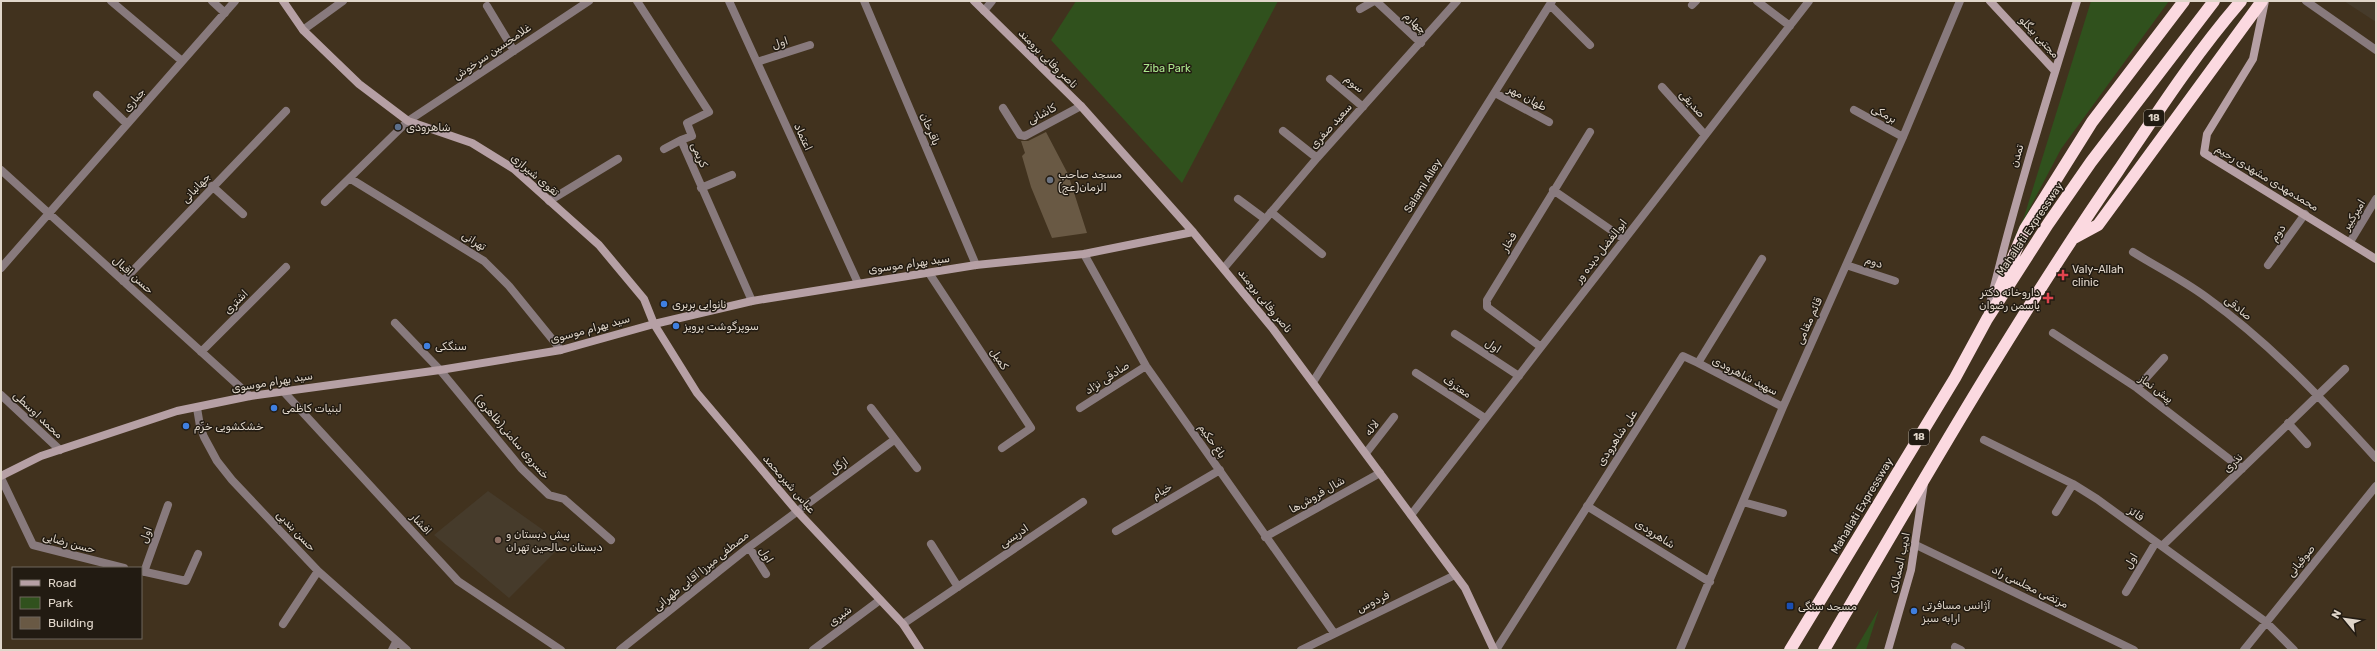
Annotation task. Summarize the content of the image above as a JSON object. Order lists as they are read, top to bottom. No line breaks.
{"streets":{"highway":["18","Mahallati Expressway"],"street":["چهارم","مجتبی بیگلو","اول","غلامحسین سرخوش","ناصر وفایی برومند","سوم","طهان مهر","جباری","صدیقی","کاشانی","برمکی","سعید صفری","باقرخان","اعتماد","کریمی","تمدن","تقوی شیرازی","محمدمهدی مشهدی رحیم","Salami Alley","جهانبانی","امیرکبیر","دوم","تهرانی","فخار","ابوالفضل دیده ور","سید بهرام موسوی","حسن اقبال","اشتری","صادقی","قائم مقامی","کمیل","سهید شاهرودی","صادقی نژاد","معترف","پیش نماز","محمد اوسطی","لاله","خسروی سامنی(طاهری)","علی شاهرودی","باغ حکیم","نذری","ازگل","عباس شیرمحمد","خیام","شال فروش‌ها","فائز","افشار","حسن بندپی","شاهرودی","ادریسی","حسن رضایی","صوفیانی","ادیب الممالک","مصطفی میرزا آقایی طهرانی","مرتضی مجلسی راد","فردوس","شیری"]},"crossings":[["چهارم","سعید صفری"],["مجتبی بیگلو","تمدن"],["اول","اعتماد"],["اول","ابوالفضل دیده ور"],["اول","نذری"],["اول","فائز"],["اول","مصطفی میرزا آقایی طهرانی"],["غلامحسین سرخوش","تقوی شیرازی"],["ناصر وفایی برومند","کاشانی"],["ناصر وفایی برومند","سعید صفری"],["ناصر وفایی برومند","Salami Alley"],["ناصر وفایی برومند","ابوالفضل دیده ور"],["ناصر وفایی برومند","سید بهرام موسوی"],["ناصر وفایی برومند","لاله"],["ناصر وفایی برومند","علی شاهرودی"],["ناصر وفایی برومند","شال فروش‌ها"],["ناصر وفایی برومند","فردوس"],["سوم","سعید صفری"],["طهان مهر","Salami Alley"],["جباری","حسن اقبال"],["صدیقی","ابوالفضل دیده ور"],["برمکی","قائم مقامی"],["18","ادیب الممالک"],["باقرخان","سید بهرام موسوی"],["اعتماد","سید بهرام موسوی"],["کریمی","سید بهرام موسوی"],["تمدن","Mahallati Expressway"],["تقوی شیرازی","سید بهرام موسوی"],["تقوی شیرازی","عباس شیرمحمد"],["محمدمهدی مشهدی رحیم","امیرکبیر"],["محمدمهدی مشهدی رحیم","دوم"],["جهانبانی","حسن اقبال"],["دوم","قائم مقامی"],["تهرانی","سید بهرام موسوی"],["فخار","ابوالفضل دیده ور"],["ابوالفضل دیده ور","معترف"],["سید بهرام موسوی","حسن اقبال"],["سید بهرام موسوی","کمیل"],["سید بهرام موسوی","محمد اوسطی"],["سید بهرام موسوی","خسروی سامنی(طاهری)"],["سید بهرام موسوی","باغ حکیم"],["سید بهرام موسوی","عباس شیرمحمد"],["سید بهرام موسوی","افشار"],["سید بهرام موسوی","حسن بندپی"],["سید بهرام موسوی","حسن رضایی"],["حسن اقبال","اشتری"],["صادقی","نذری"],["قائم مقامی","سهید شاهرودی"],["قائم مقامی","شاهرودی"],["سهید شاهرودی","علی شاهرودی"],["صادقی نژاد","باغ حکیم"],["پیش نماز","نذری"],["علی شاهرودی","شاهرودی"],["باغ حکیم","خیام"],["باغ حکیم","شال فروش‌ها"],["باغ حکیم","فردوس"],["نذری","فائز"],["ازگل","عباس شیرمحمد"],["ازگل","مصطفی میرزا آقایی طهرانی"],["عباس شیرمحمد","ادریسی"],["عباس شیرمحمد","مصطفی میرزا آقایی طهرانی"],["عباس شیرمحمد","شیری"],["فائز","صوفیانی"],["ادیب الممالک","مرتضی مجلسی راد"]],"parks":["Ziba Park"],"places":{"other":["شاهرودی","مسجد صاحب الزمان(عج)","نانوایی بربری","سوپرگوشت پرویز","سنگکی","لبنیات کاظمی","خشکشویی خرّم","پیش دبستان و دبستان صالحین تهران","آژانس مسافرتی ارابه سبز"],"health":["Valy-Allah clinic","داروخانه دکتر یاسمن رضوان"],"transit":["مسجد سنگی"]},"legend":["Road","Park","Building"],"north":"top left"}
